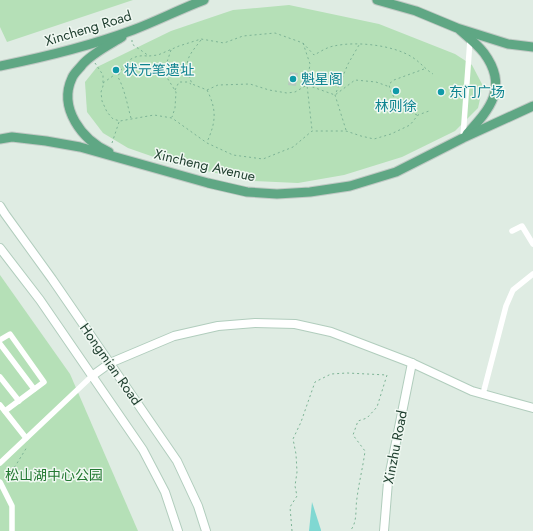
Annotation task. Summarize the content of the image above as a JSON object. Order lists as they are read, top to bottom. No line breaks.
{"streets":{"main road":["Xincheng Road","Xincheng Avenue","Hongmian Road","Xinzhu Road"]},"parks":["松山湖中心公园"],"places":["状元笔遗址","魁星阁","林则徐","东门广场"]}
